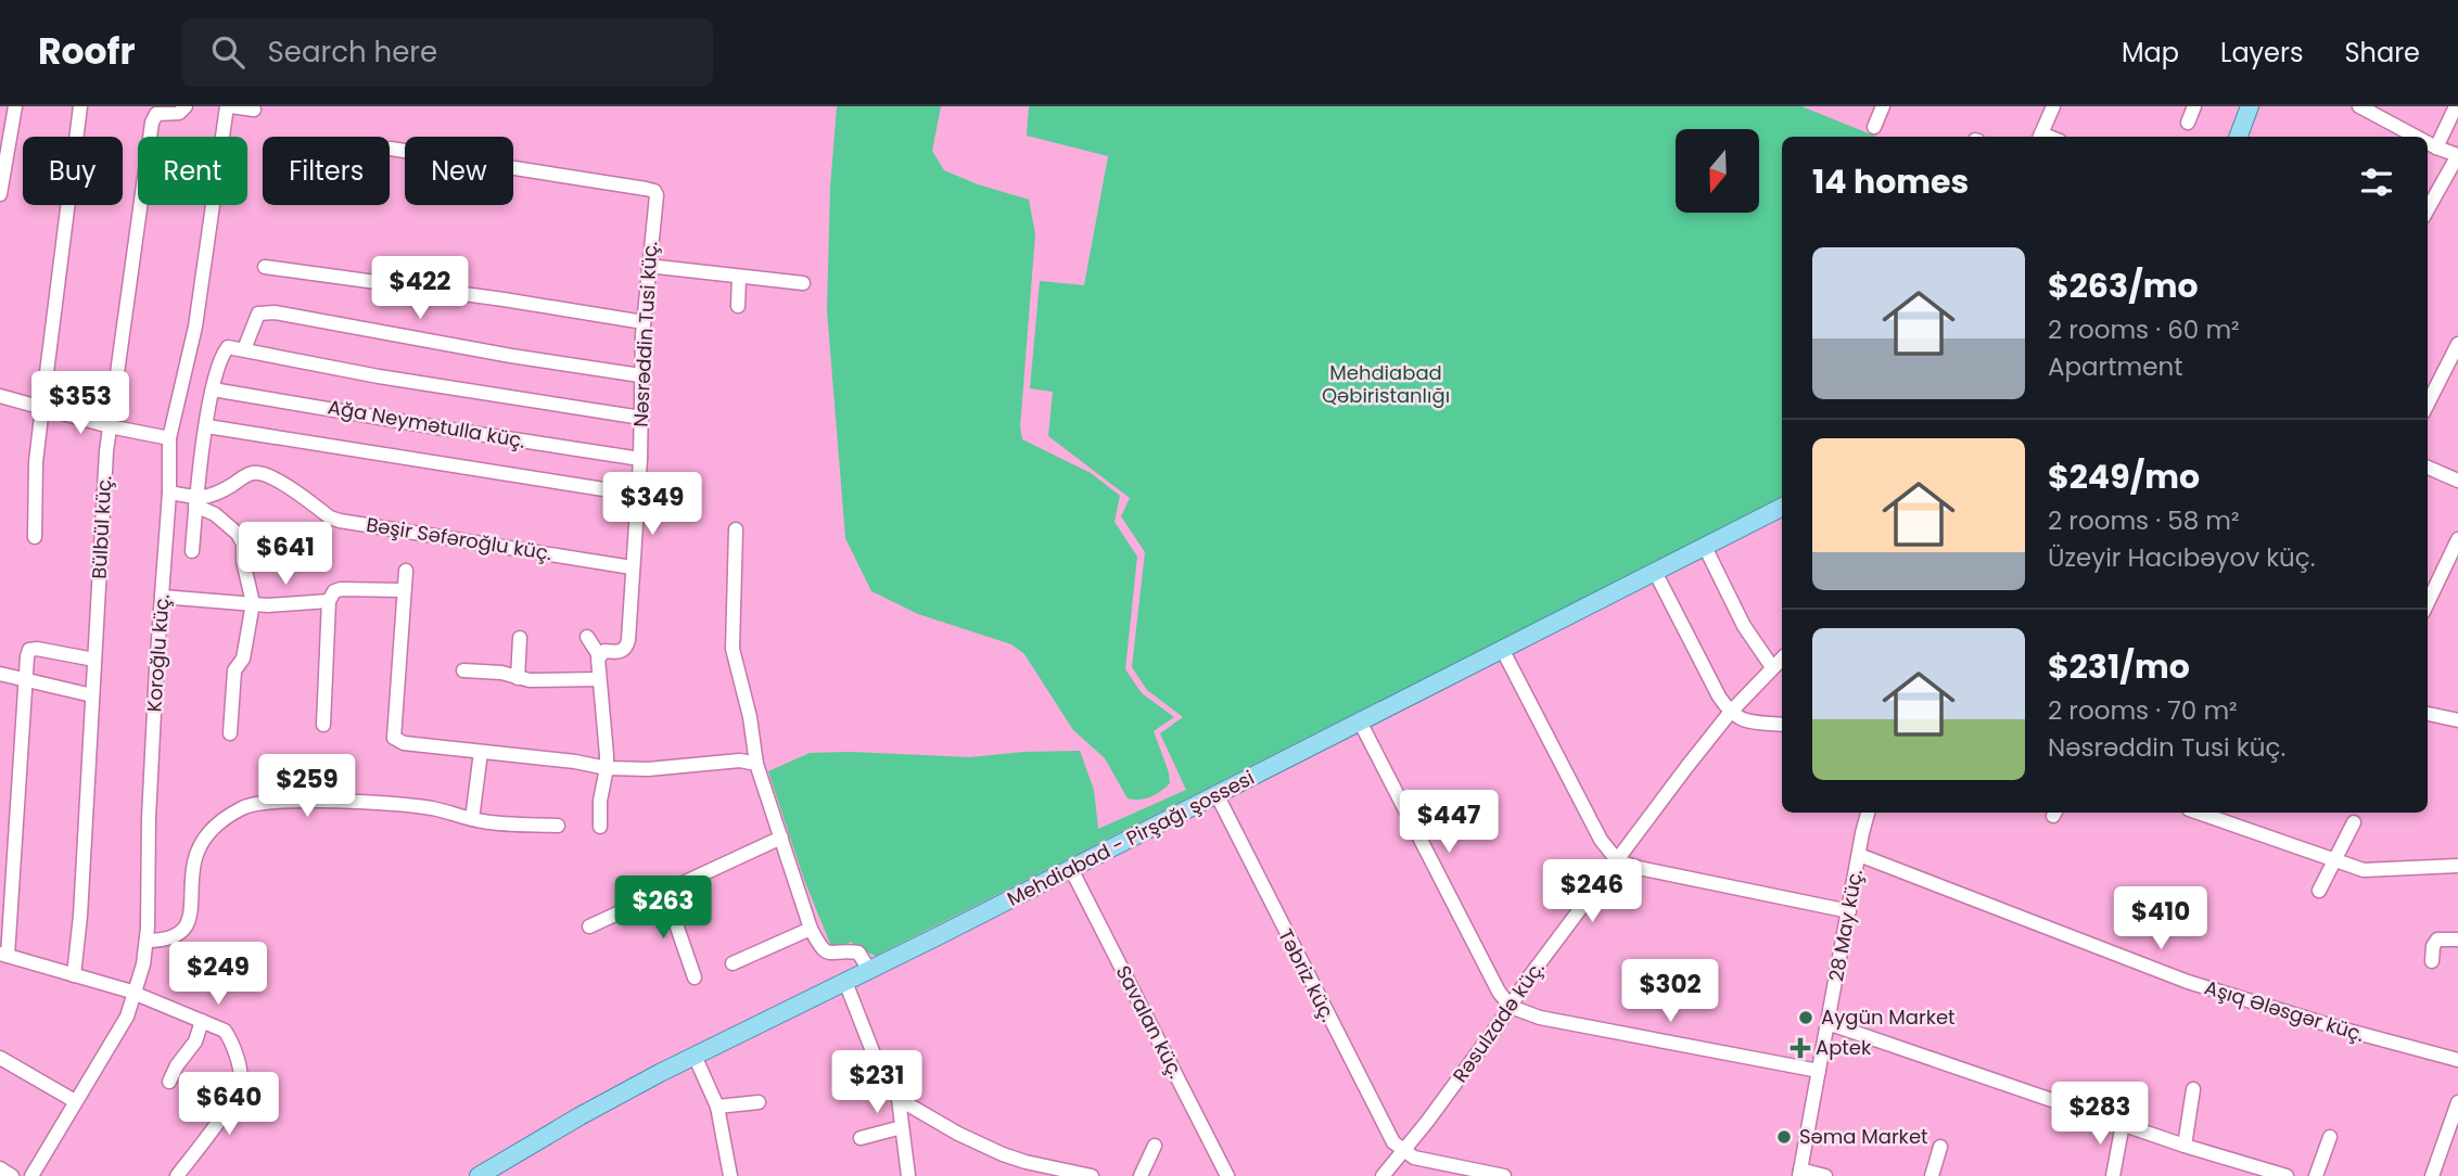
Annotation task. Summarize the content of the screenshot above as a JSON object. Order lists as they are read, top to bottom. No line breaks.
{"streets":{"main road":["Mehdiabad - Pirşağı şossesi"],"street":["Nəsrəddin Tusi küç.","Ağa Neymətulla küç.","Bülbül küç.","Bəşir Səfəroğlu küç.","Koroğlu küç.","28 May küç.","Təbriz küç.","Aşıq Ələsgər küç.","Savalan küç.","Rəsulzadə küç."]},"crossings":[["Nəsrəddin Tusi küç.","Ağa Neymətulla küç."],["Nəsrəddin Tusi küç.","Bəşir Səfəroğlu küç."],["Bəşir Səfəroğlu küç.","Koroğlu küç."],["Mehdiabad - Pirşağı şossesi","Təbriz küç."],["Mehdiabad - Pirşağı şossesi","Savalan küç."],["28 May küç.","Aşıq Ələsgər küç."],["Təbriz küç.","Rəsulzadə küç."]],"parks":["Mehdiabad Qəbiristanlığı"],"places":{"other":["Aygün Market","Səma Market"],"health":["Aptek"]},"north":"bottom","page":{"header":"Roofr","search":"Search here","nav":["Map","Layers","Share"],"chip":["Buy","Rent","Filters","New"],"heading":"14 homes","list":[{"name":"$263/mo","note":"2 rooms · 60 m² · Apartment"},{"name":"$249/mo","note":"2 rooms · 58 m² · Üzeyir Hacıbəyov küç."},{"name":"$231/mo","note":"2 rooms · 70 m² · Nəsrəddin Tusi küç."}],"price":["$422","$353","$349","$641","$259","$447","$246","$263","$410","$249","$302","$231","$640","$283"]}}
